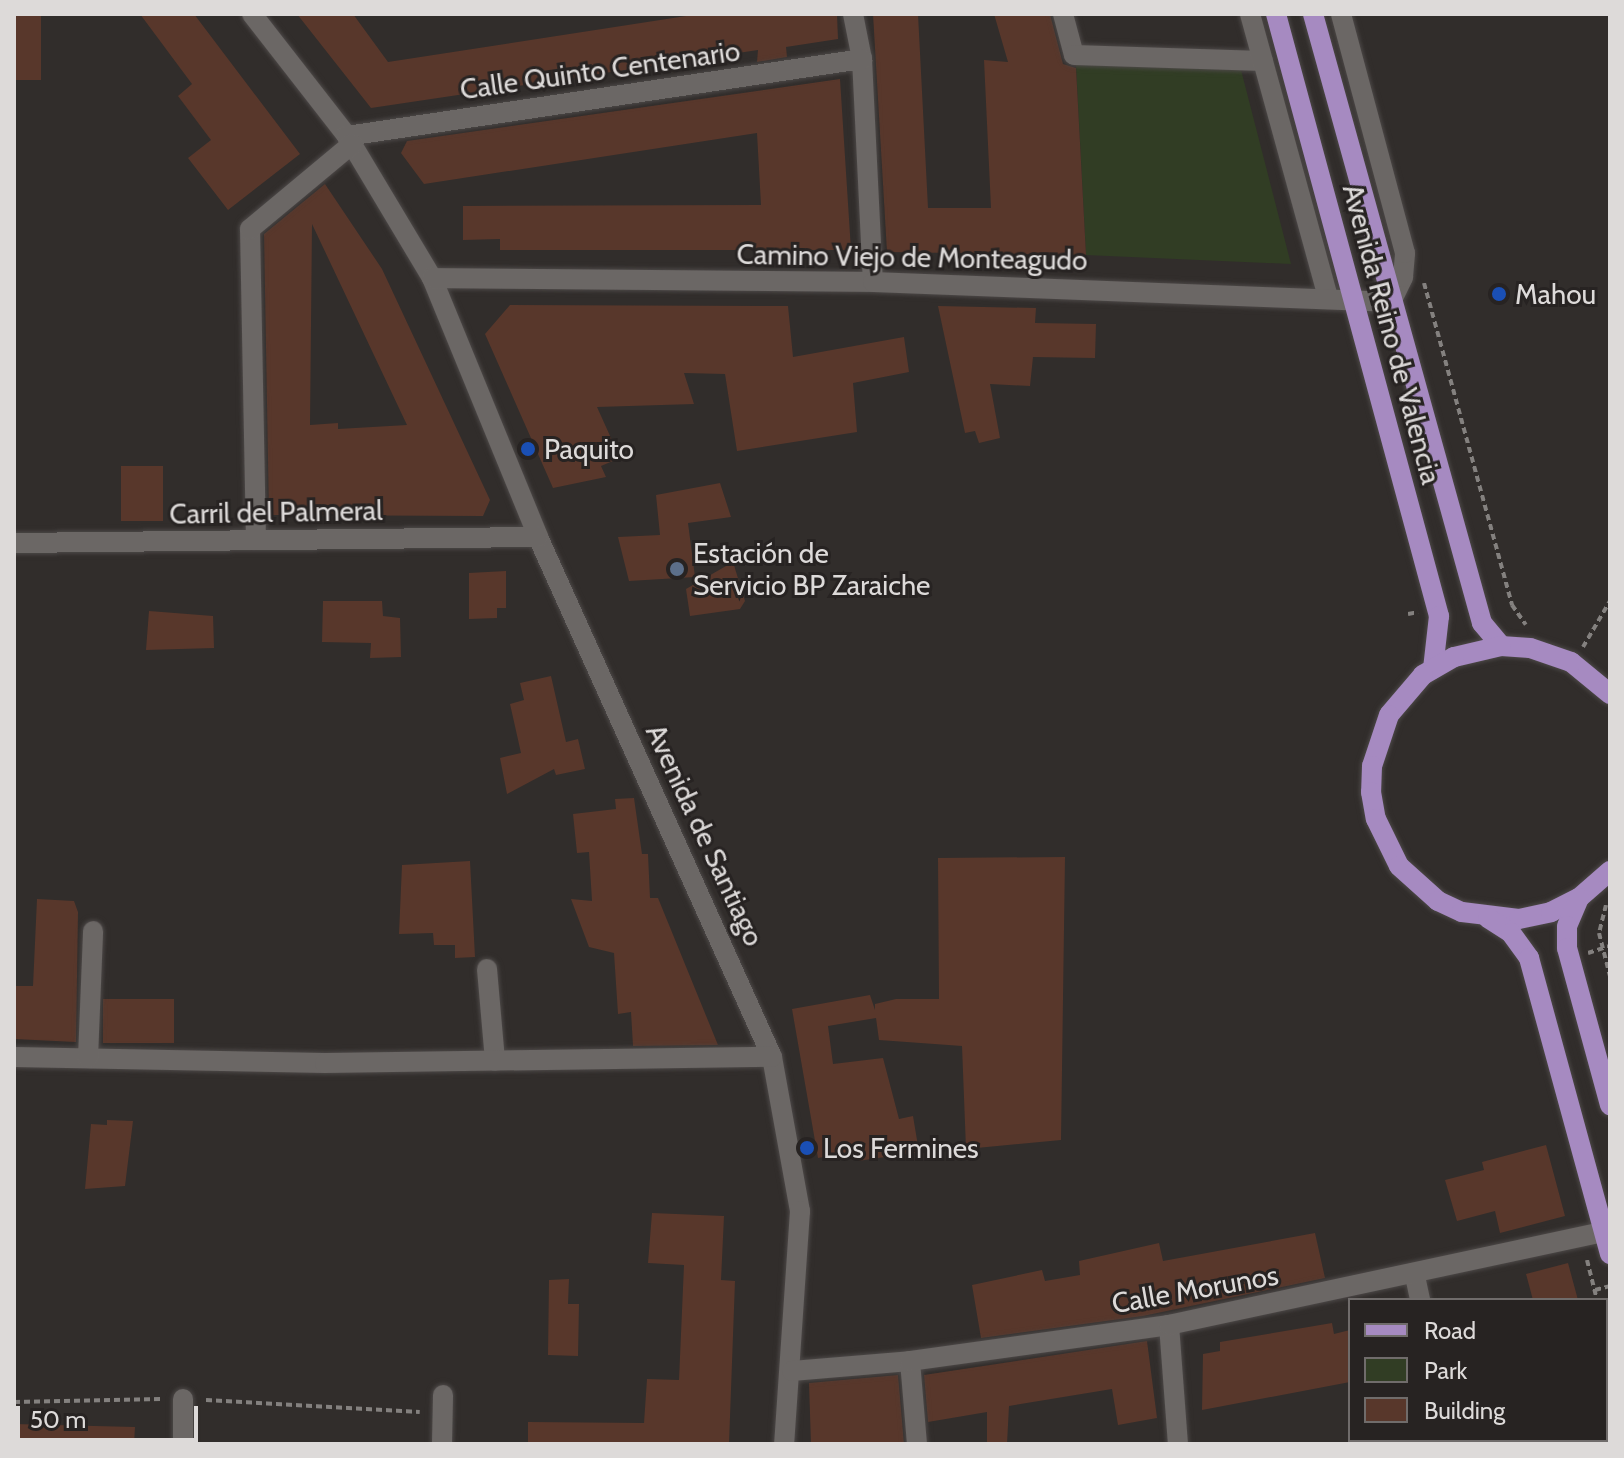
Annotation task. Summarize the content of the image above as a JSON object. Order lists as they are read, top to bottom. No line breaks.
{"streets":{"main road":["Avenida Reino de Valencia"],"street":["Calle Quinto Centenario","Camino Viejo de Monteagudo","Carril del Palmeral","Avenida de Santiago","Calle Morunos"]},"crossings":[["Calle Quinto Centenario","Avenida de Santiago"],["Camino Viejo de Monteagudo","Avenida Reino de Valencia"],["Camino Viejo de Monteagudo","Avenida de Santiago"],["Carril del Palmeral","Avenida de Santiago"],["Avenida de Santiago","Calle Morunos"]],"places":["Mahou","Paquito","Estación de Servicio BP Zaraiche","Los Fermines"],"legend":["Road","Park","Building"],"scale_bar":"50 m"}
